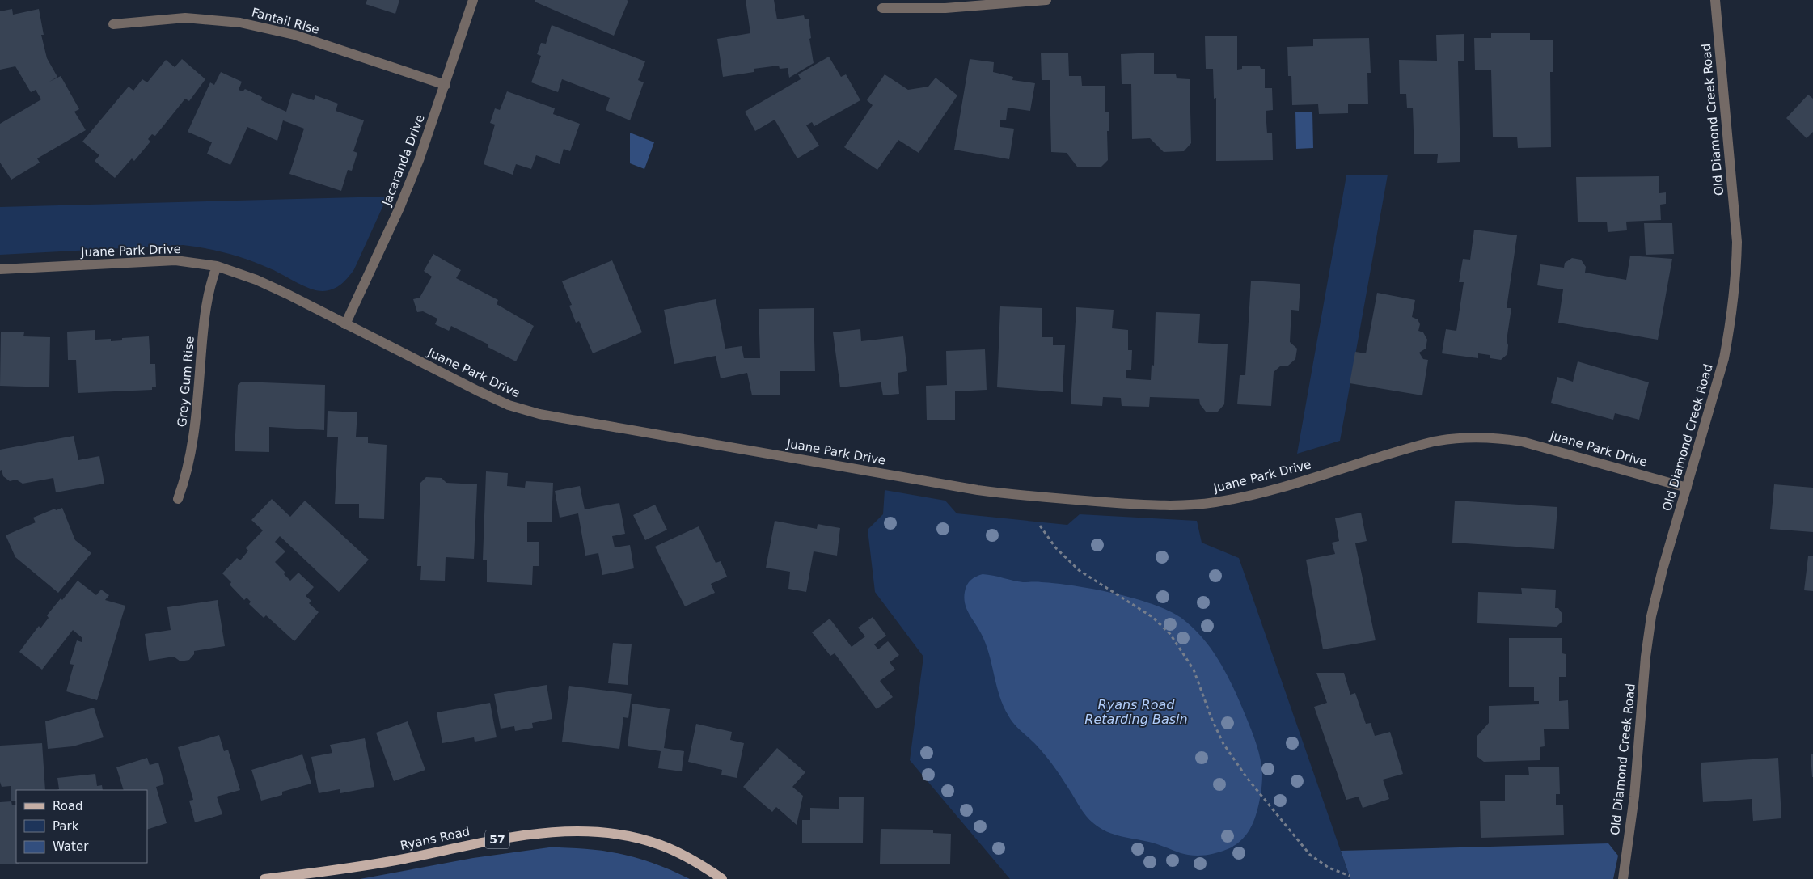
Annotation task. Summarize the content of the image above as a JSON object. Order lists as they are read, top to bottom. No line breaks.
{"streets":{"main road":["Ryans Road","57"],"street":["Fantail Rise","Old Diamond Creek Road","Jacaranda Drive","Juane Park Drive","Grey Gum Rise"]},"crossings":[["Fantail Rise","Jacaranda Drive"],["Old Diamond Creek Road","Juane Park Drive"],["Jacaranda Drive","Juane Park Drive"],["Juane Park Drive","Grey Gum Rise"]],"water":["Ryans Road Retarding Basin"],"legend":["Road","Park","Water"]}
